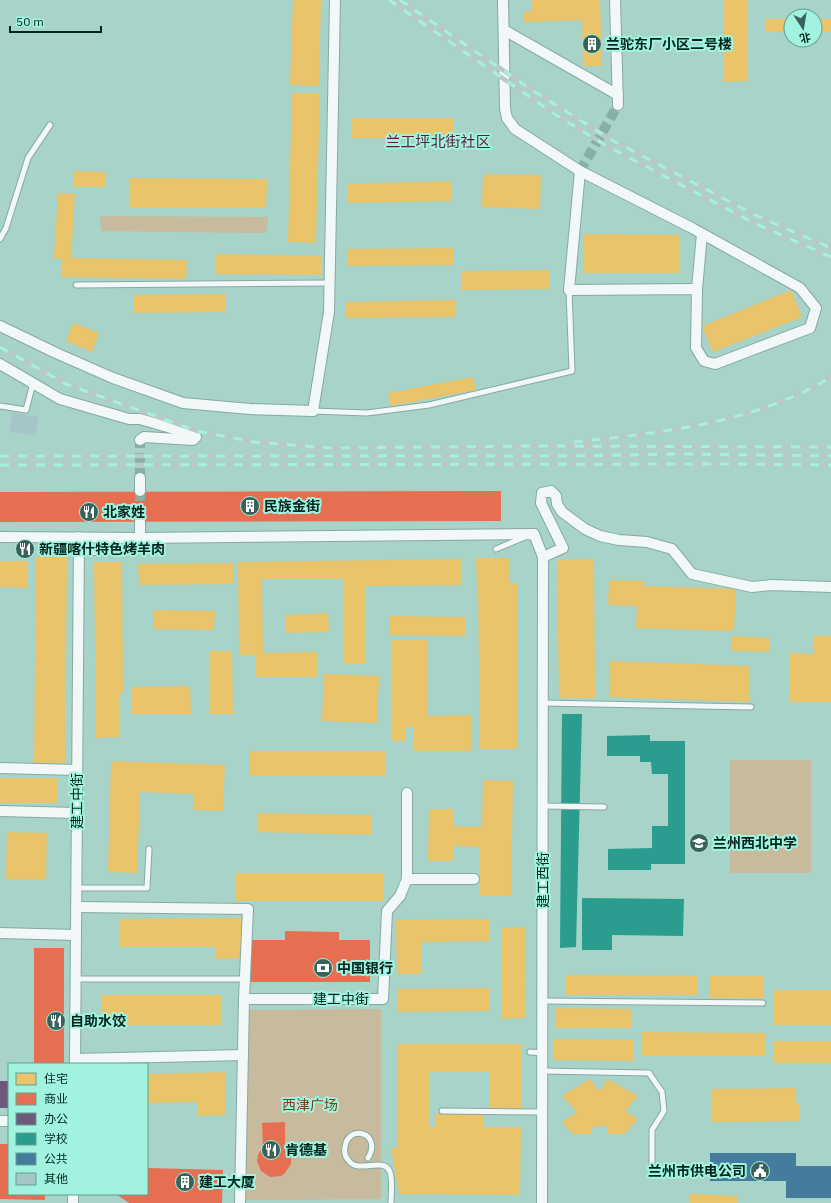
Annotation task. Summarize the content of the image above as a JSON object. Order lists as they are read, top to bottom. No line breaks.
{"streets":{"street":["建工中街","建工西街"]},"districts":["兰工坪北街社区"],"parks":["西津广场"],"places":{"building":["兰驼东厂小区二号楼","民族金街","建工大厦"],"restaurant":["北家姓","新疆喀什特色烤羊肉","自助水饺","肯德基"],"school or university":["兰州西北中学"],"bank":["中国银行"],"public building":["兰州市供电公司"]},"legend":["住宅","商业","办公","学校","公共","其他"],"scale_bar":"50 m","north":"bottom"}
